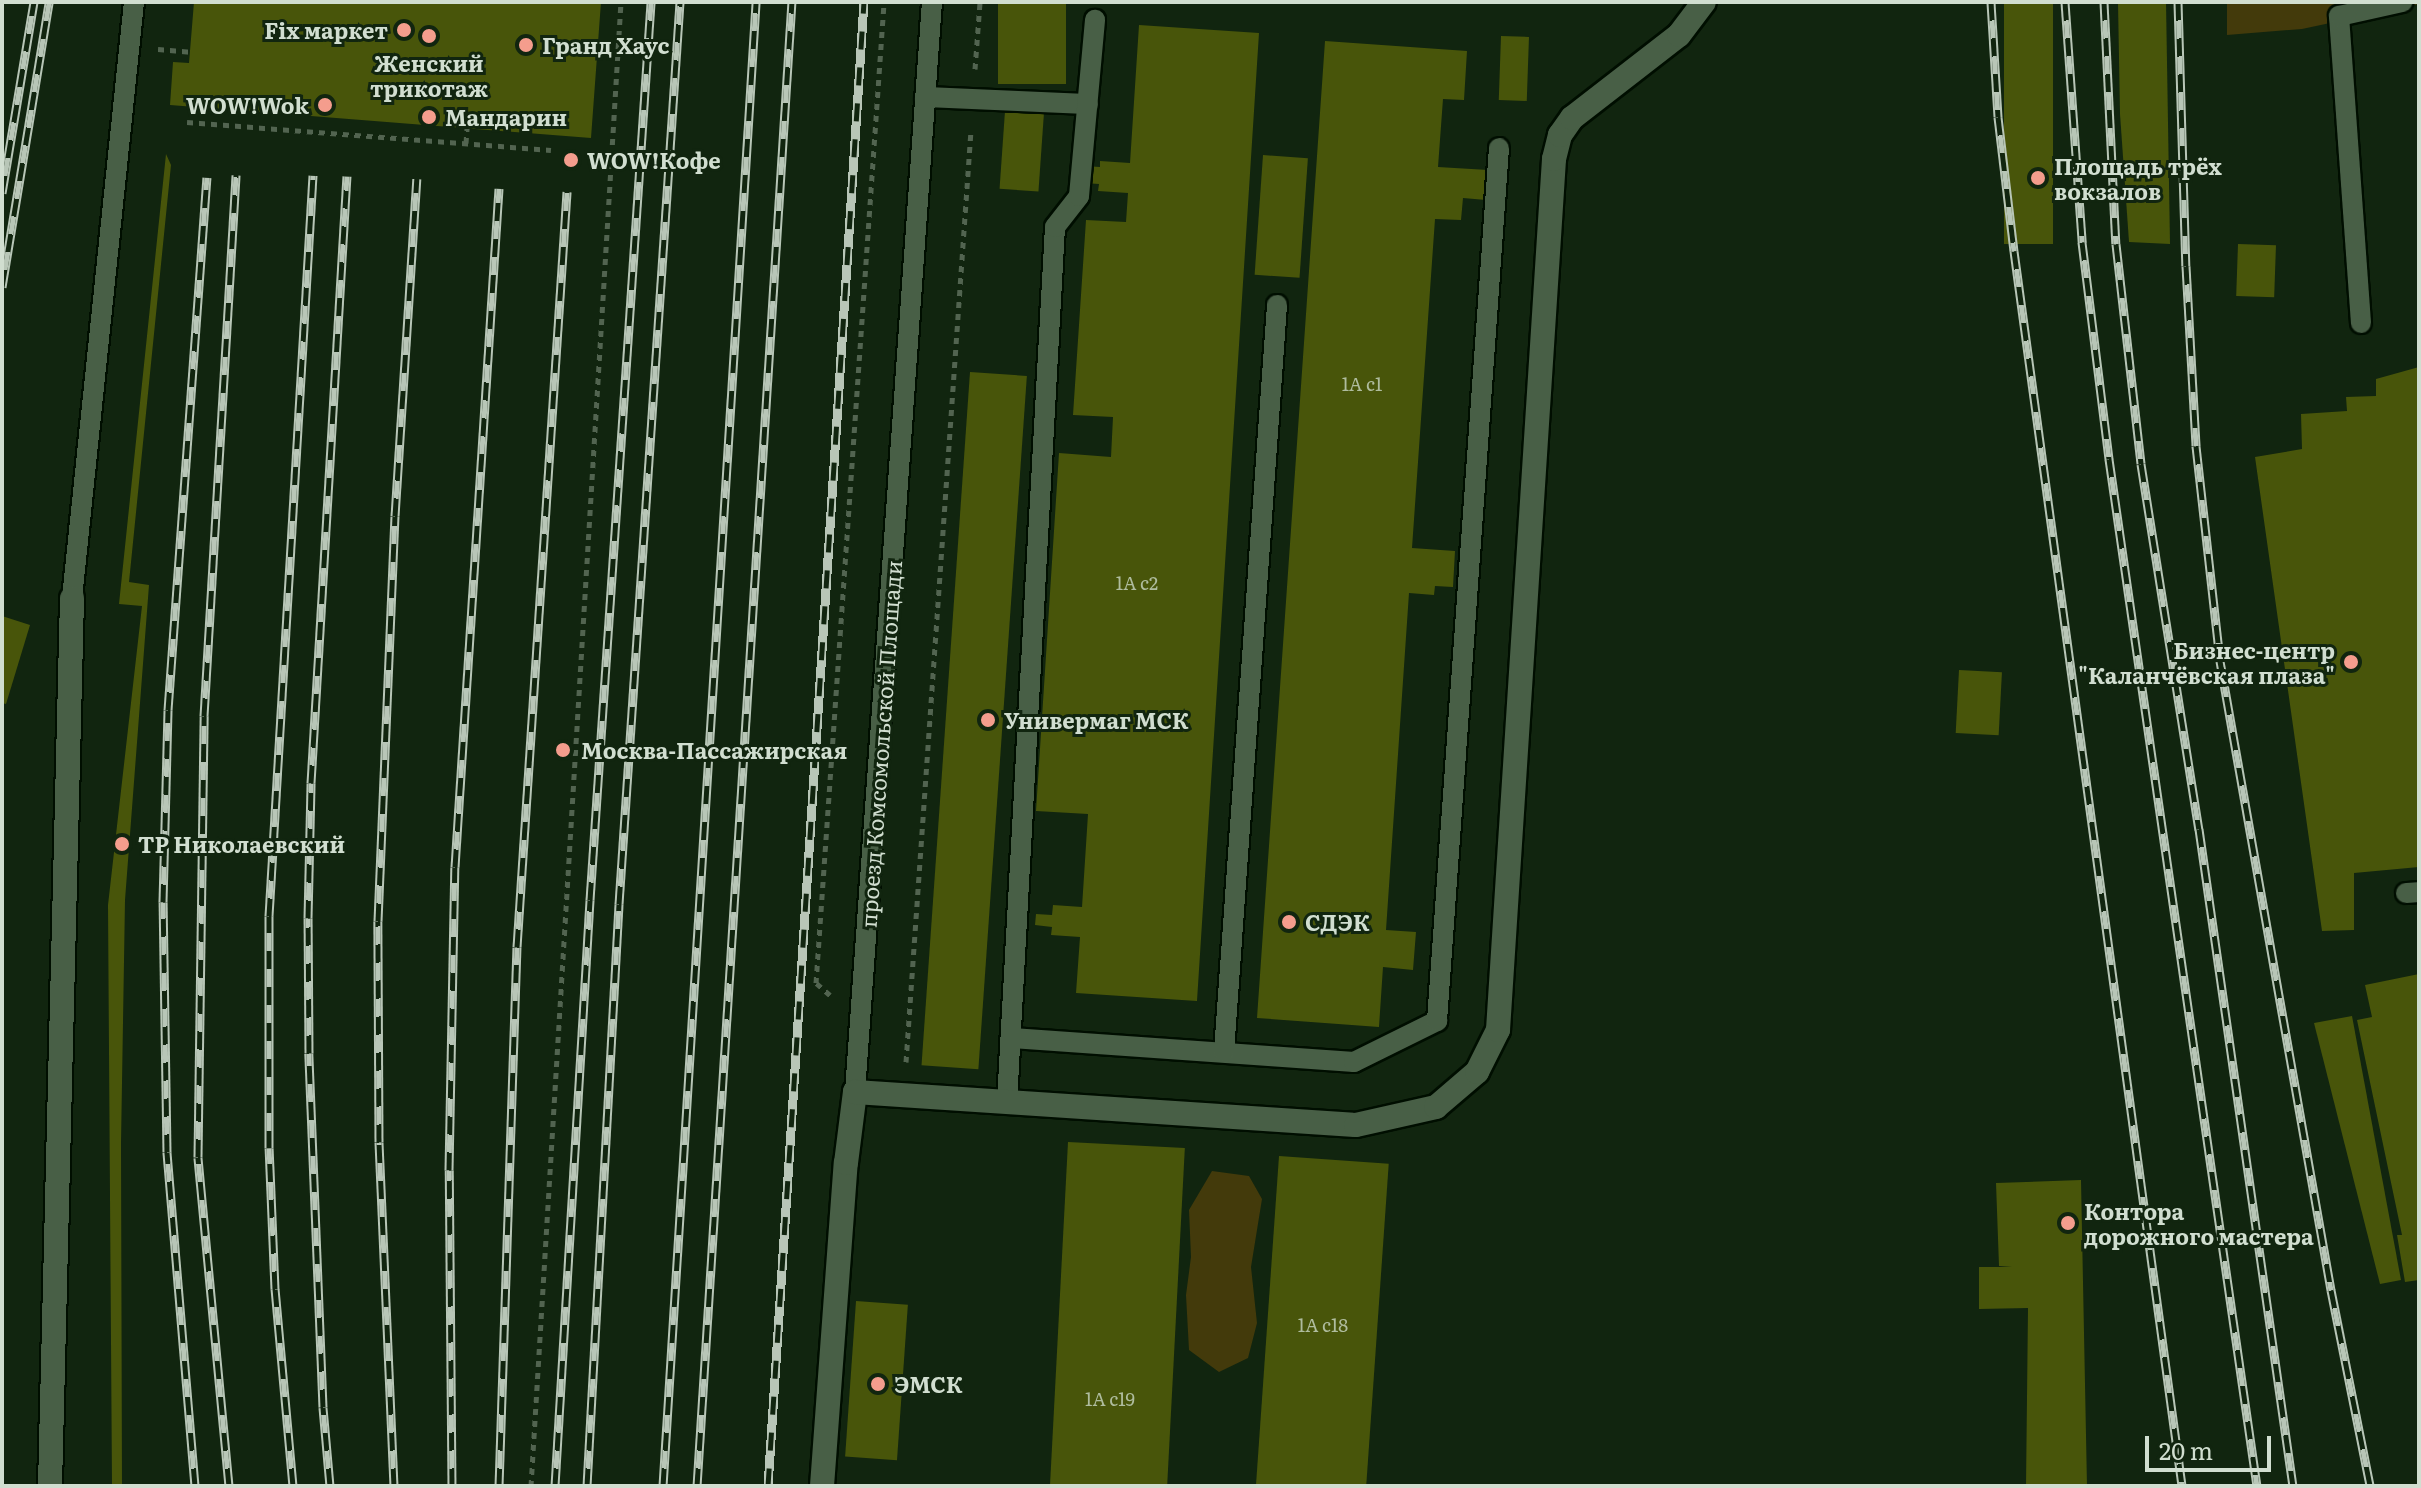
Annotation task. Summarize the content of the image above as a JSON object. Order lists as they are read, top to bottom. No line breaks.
{"streets":{"street":["проезд Комсомольской Площади"]},"places":["Fix маркет","Женский трикотаж","Гранд Хаус","WOW!Wok","Мандарин","WOW!Кофе","Площадь трёх вокзалов","Бизнес-центр \"Каланчёвская плаза\"","Универмаг МСК","Москва-Пассажирская","ТР Николаевский","СДЭК","Контора дорожного мастера","ЭМСК"],"house_numbers":["1А с1","1А с2","1А с18","1А с19"],"scale_bar":"20 m"}
